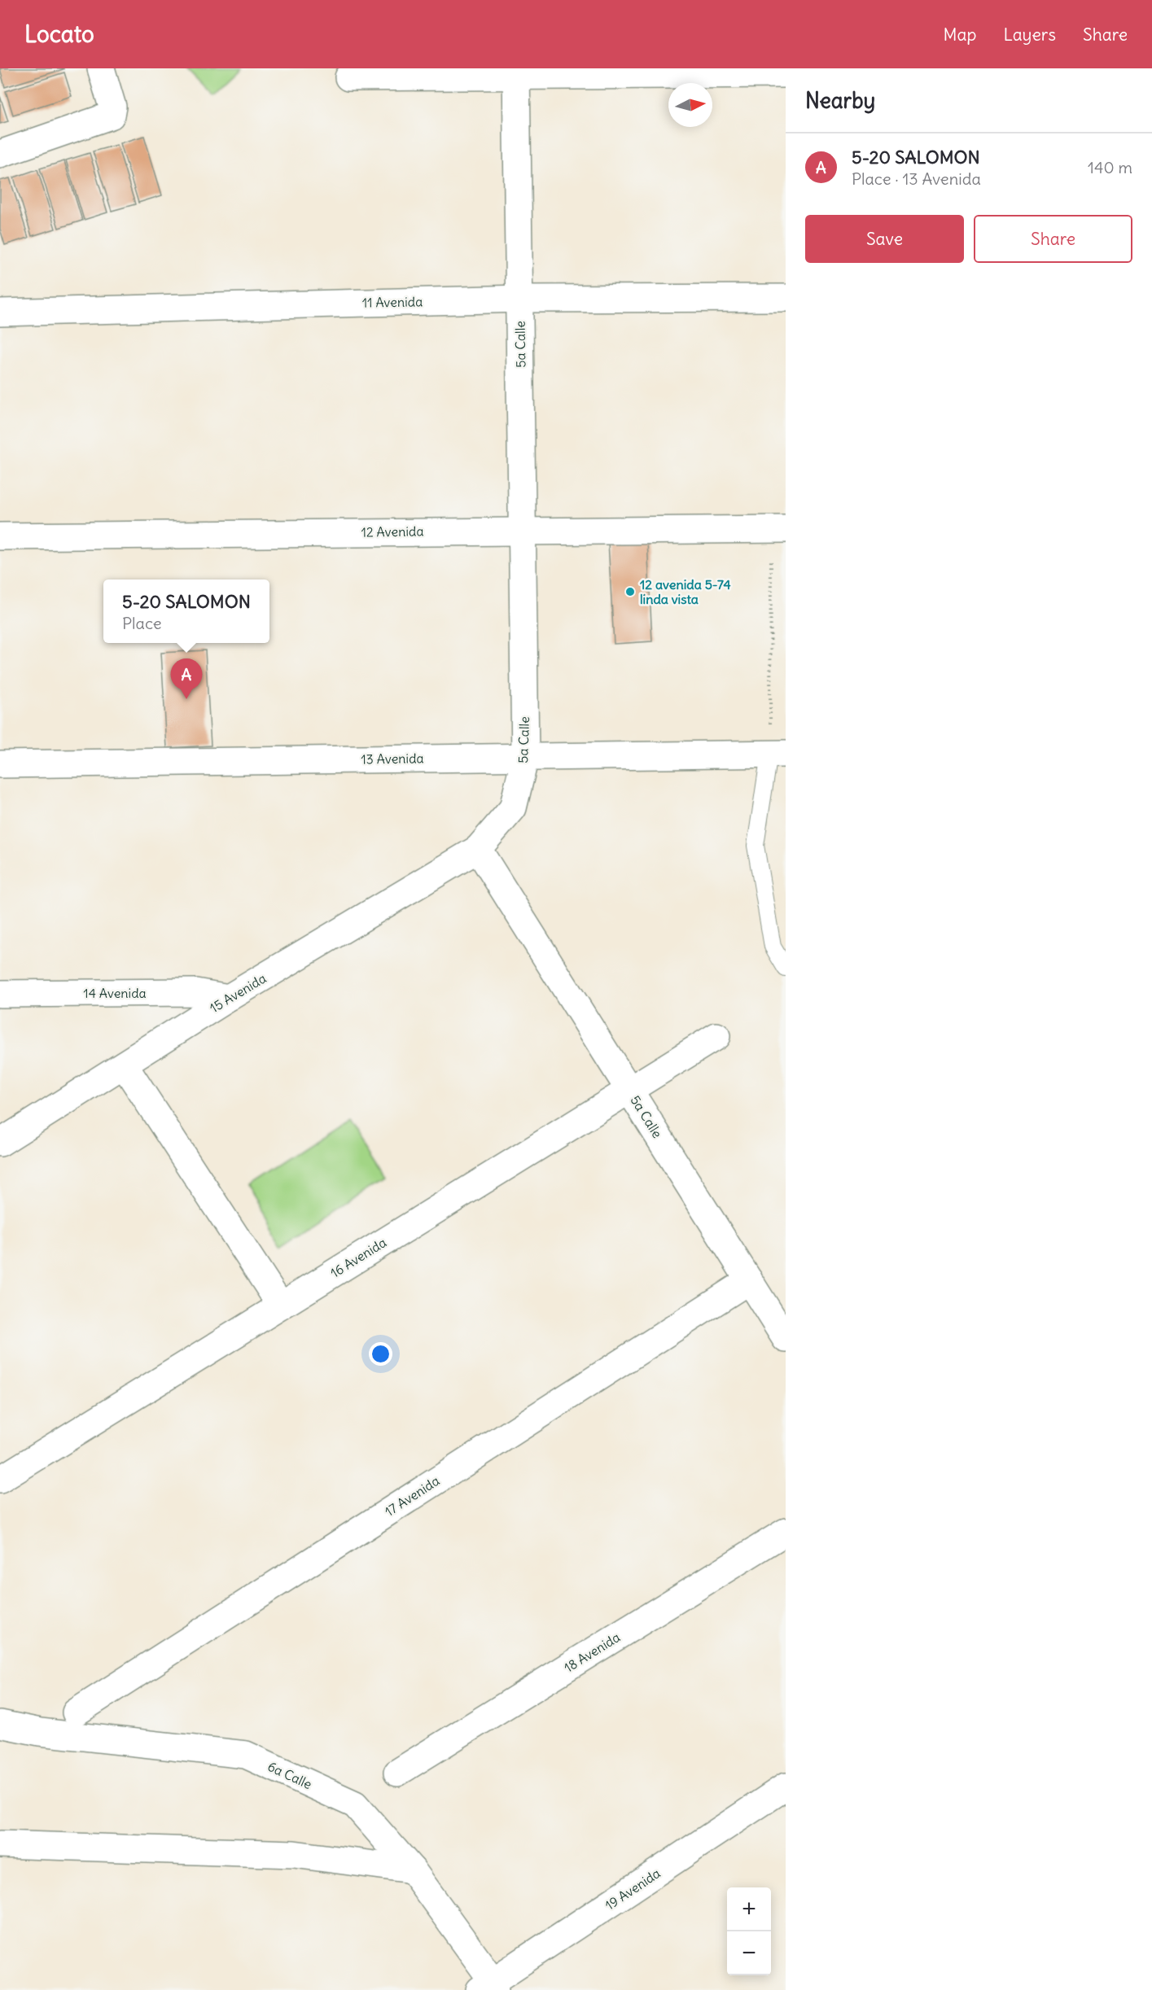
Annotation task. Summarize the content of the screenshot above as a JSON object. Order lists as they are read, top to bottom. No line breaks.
{"streets":{"street":["11 Avenida","5a Calle","12 Avenida","13 Avenida","14 Avenida","15 Avenida","16 Avenida","17 Avenida","18 Avenida","6a Calle","19 Avenida"]},"crossings":[["11 Avenida","5a Calle"],["5a Calle","12 Avenida"],["5a Calle","13 Avenida"],["5a Calle","15 Avenida"],["5a Calle","16 Avenida"],["5a Calle","17 Avenida"],["14 Avenida","15 Avenida"],["6a Calle","19 Avenida"]],"places":["12 avenida 5-74 linda vista"],"north":"right","page":{"header":"Locato","nav":["Map","Layers","Share"],"heading":"Nearby","list":[{"mark":"A","name":"5-20 SALOMON","note":"Place · 13 Avenida","value":"140 m"}],"buttons":["Save","Share"],"popup":["5-20 SALOMON","Place"],"pins":"A","map_buttons":["+","−"]}}
